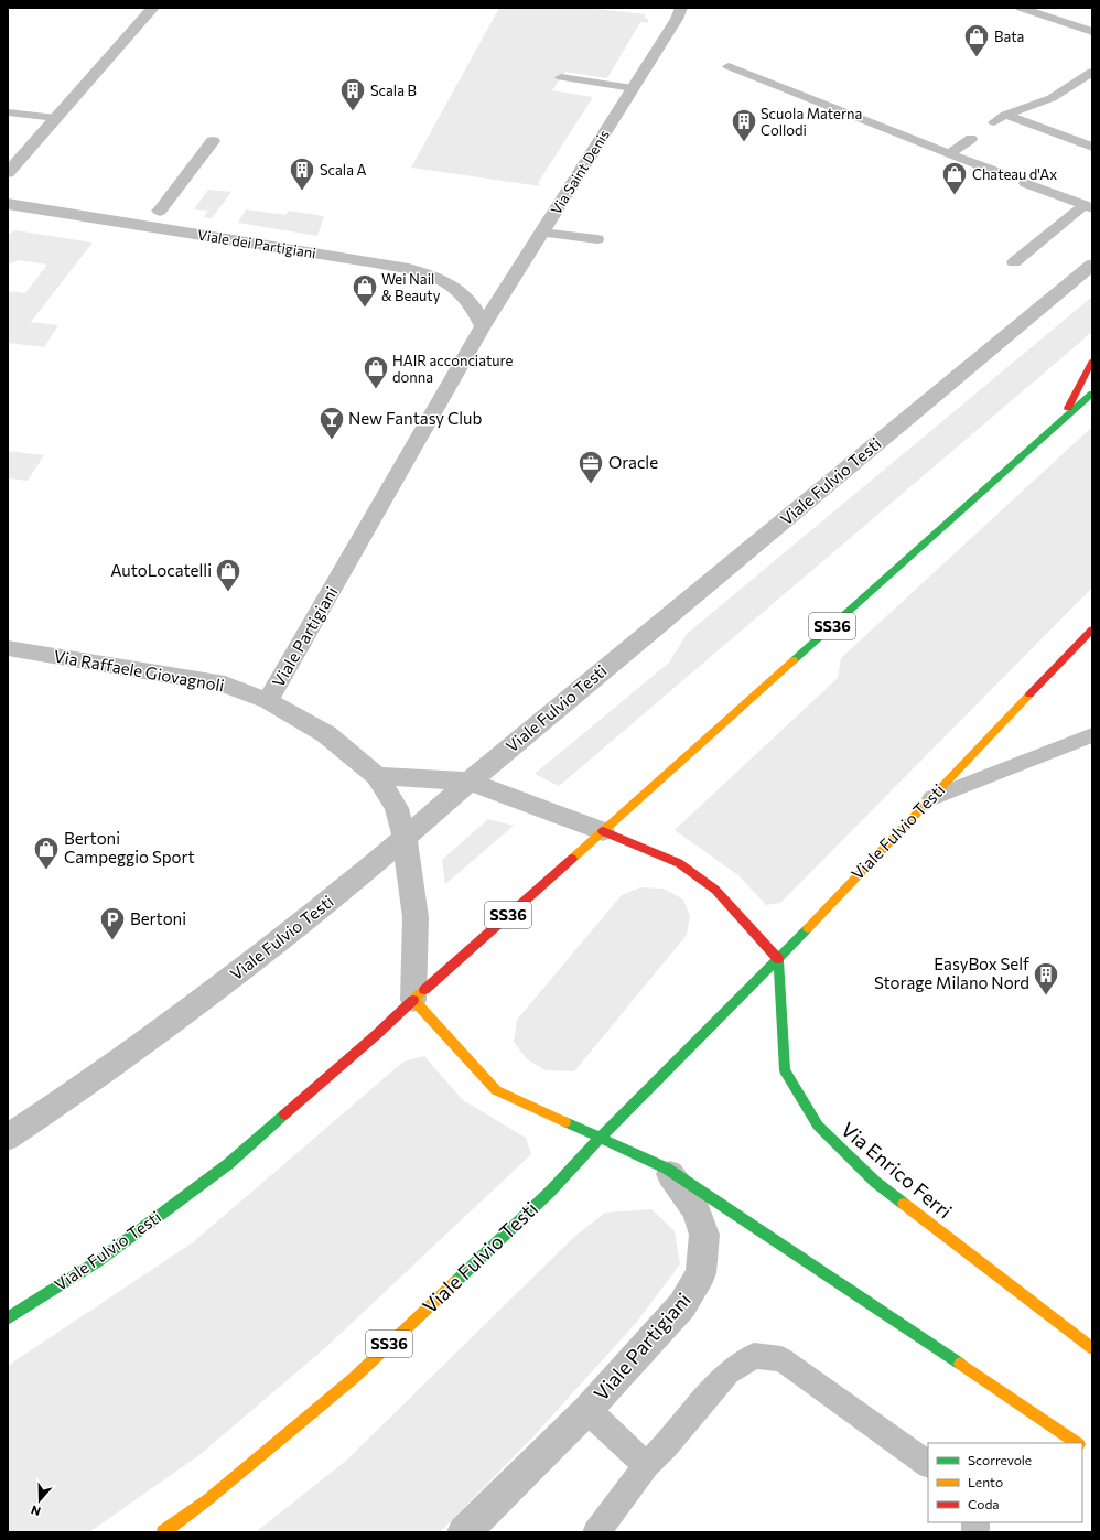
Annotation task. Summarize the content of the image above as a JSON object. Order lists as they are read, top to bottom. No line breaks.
{"streets":{"main road":["Viale Fulvio Testi","SS36","Via Enrico Ferri"],"street":["Via Saint Denis","Viale dei Partigiani","Viale Partigiani","Via Raffaele Giovagnoli"]},"crossings":[["Via Saint Denis","Viale dei Partigiani"],["Via Saint Denis","Viale Partigiani"],["Viale dei Partigiani","Viale Partigiani"],["Viale Fulvio Testi","Viale Partigiani"],["Viale Fulvio Testi","Via Enrico Ferri"],["Viale Partigiani","Via Raffaele Giovagnoli"]],"places":{"shop":["Bata","Chateau d'Ax","Wei Nail & Beauty","HAIR acconciature donna","AutoLocatelli","Bertoni Campeggio Sport"],"building":["Scala B","Scuola Materna Collodi","Scala A","EasyBox Self Storage Milano Nord"],"bar":["New Fantasy Club"],"office":["Oracle"],"parking":["Bertoni"]},"legend":["Scorrevole","Lento","Coda"],"north":"bottom"}
